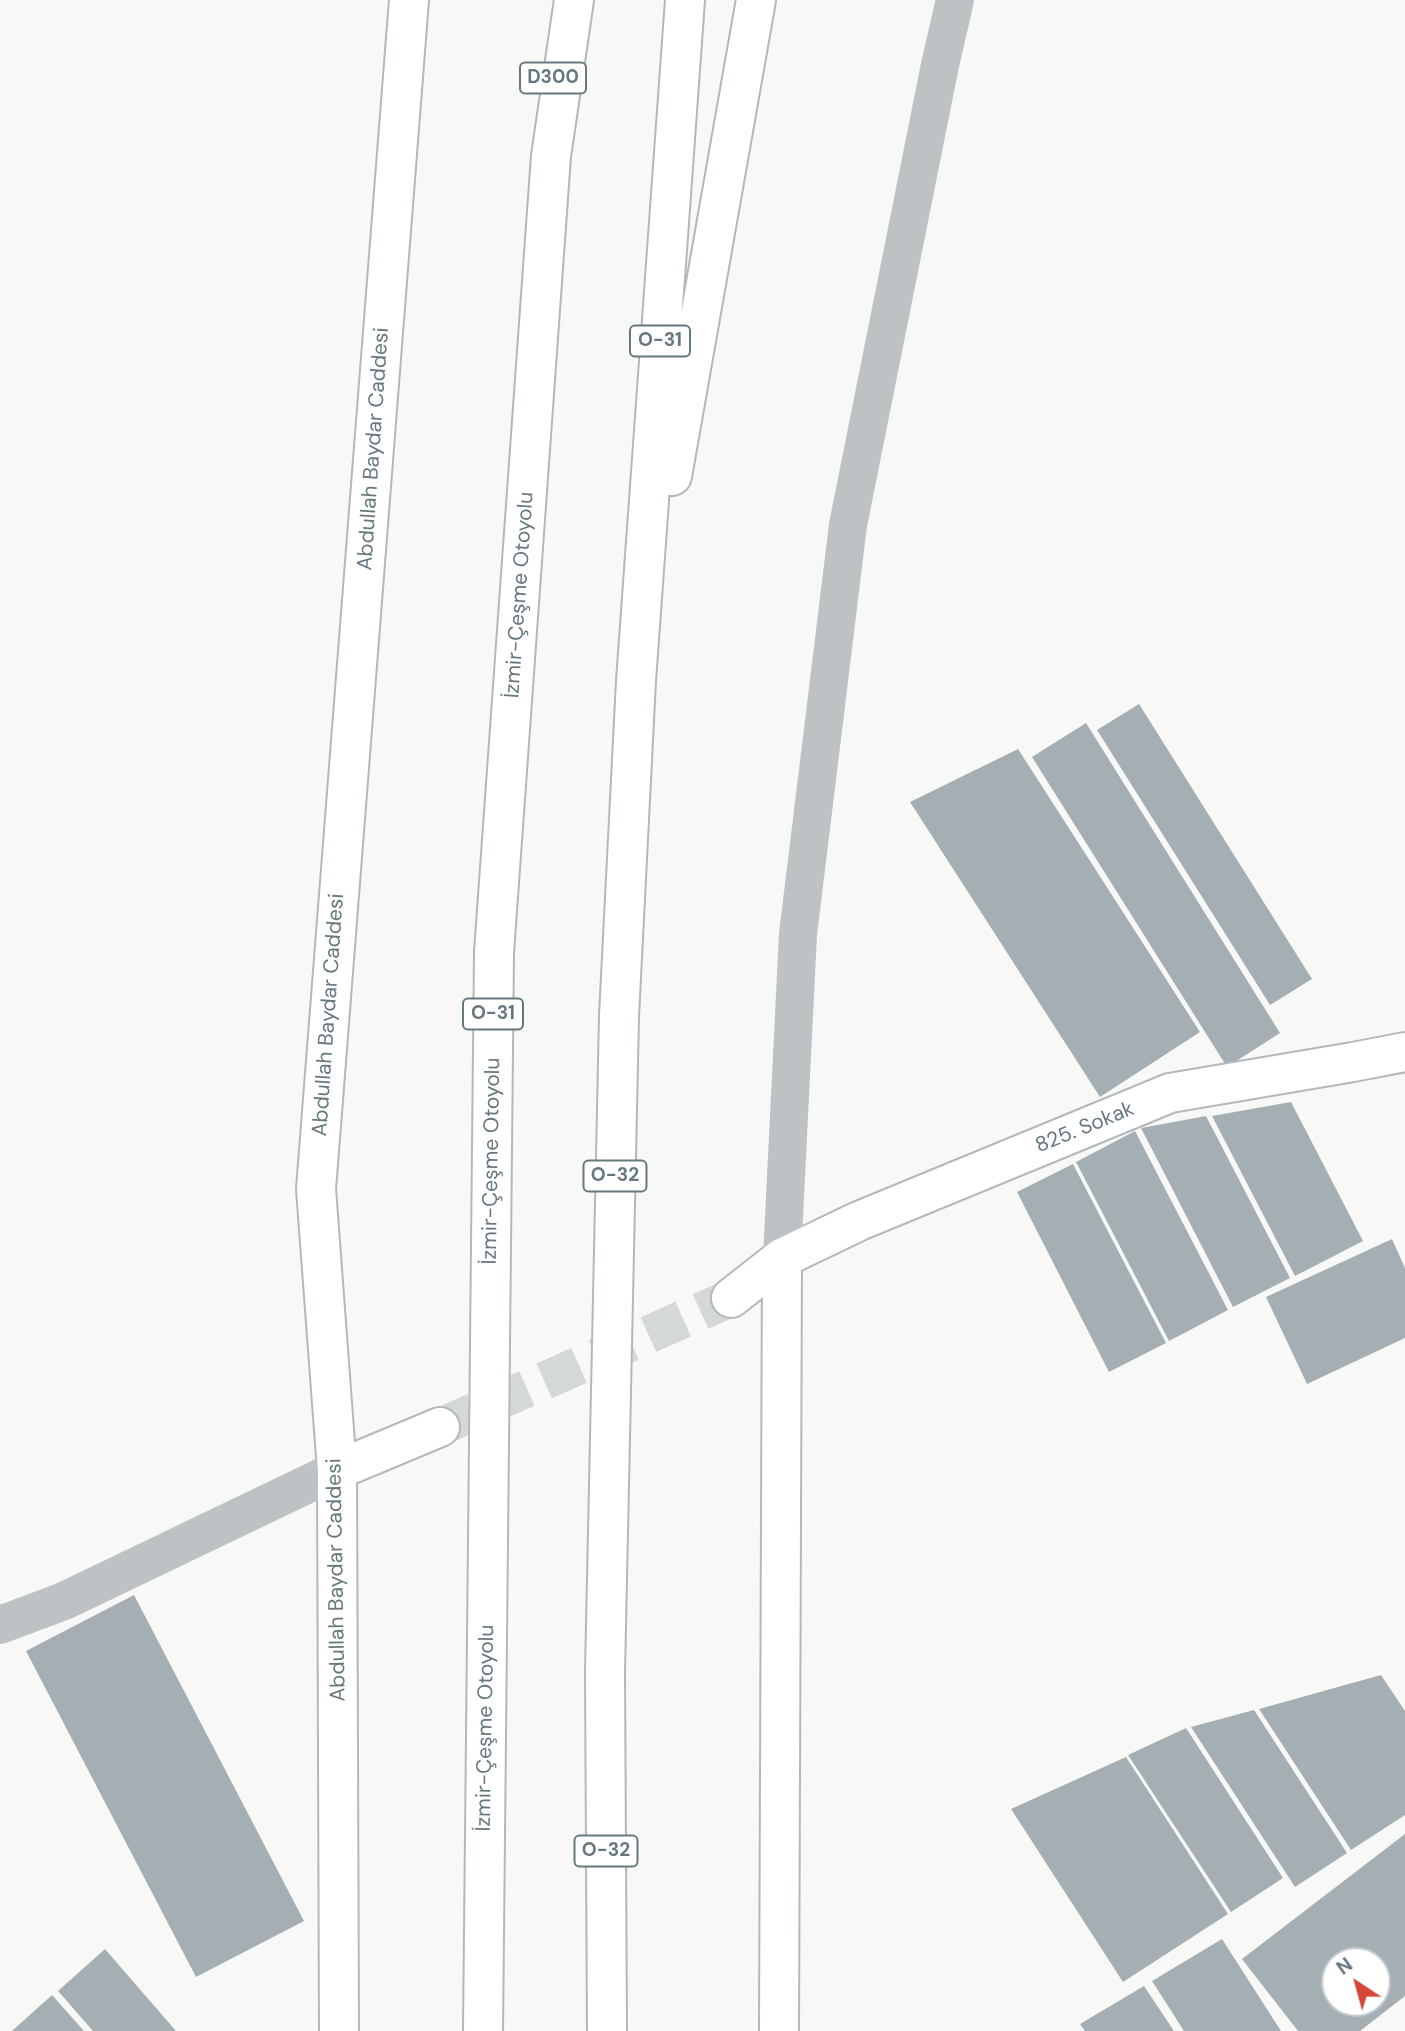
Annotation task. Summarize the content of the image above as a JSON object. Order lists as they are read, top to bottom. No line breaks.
{"streets":{"main road":["D300","O-31","Abdullah Baydar Caddesi","İzmir-Çeşme Otoyolu","825. Sokak","O-32"]},"crossings":[["D300","İzmir-Çeşme Otoyolu"],["O-31","O-32"]],"north":"top left"}
